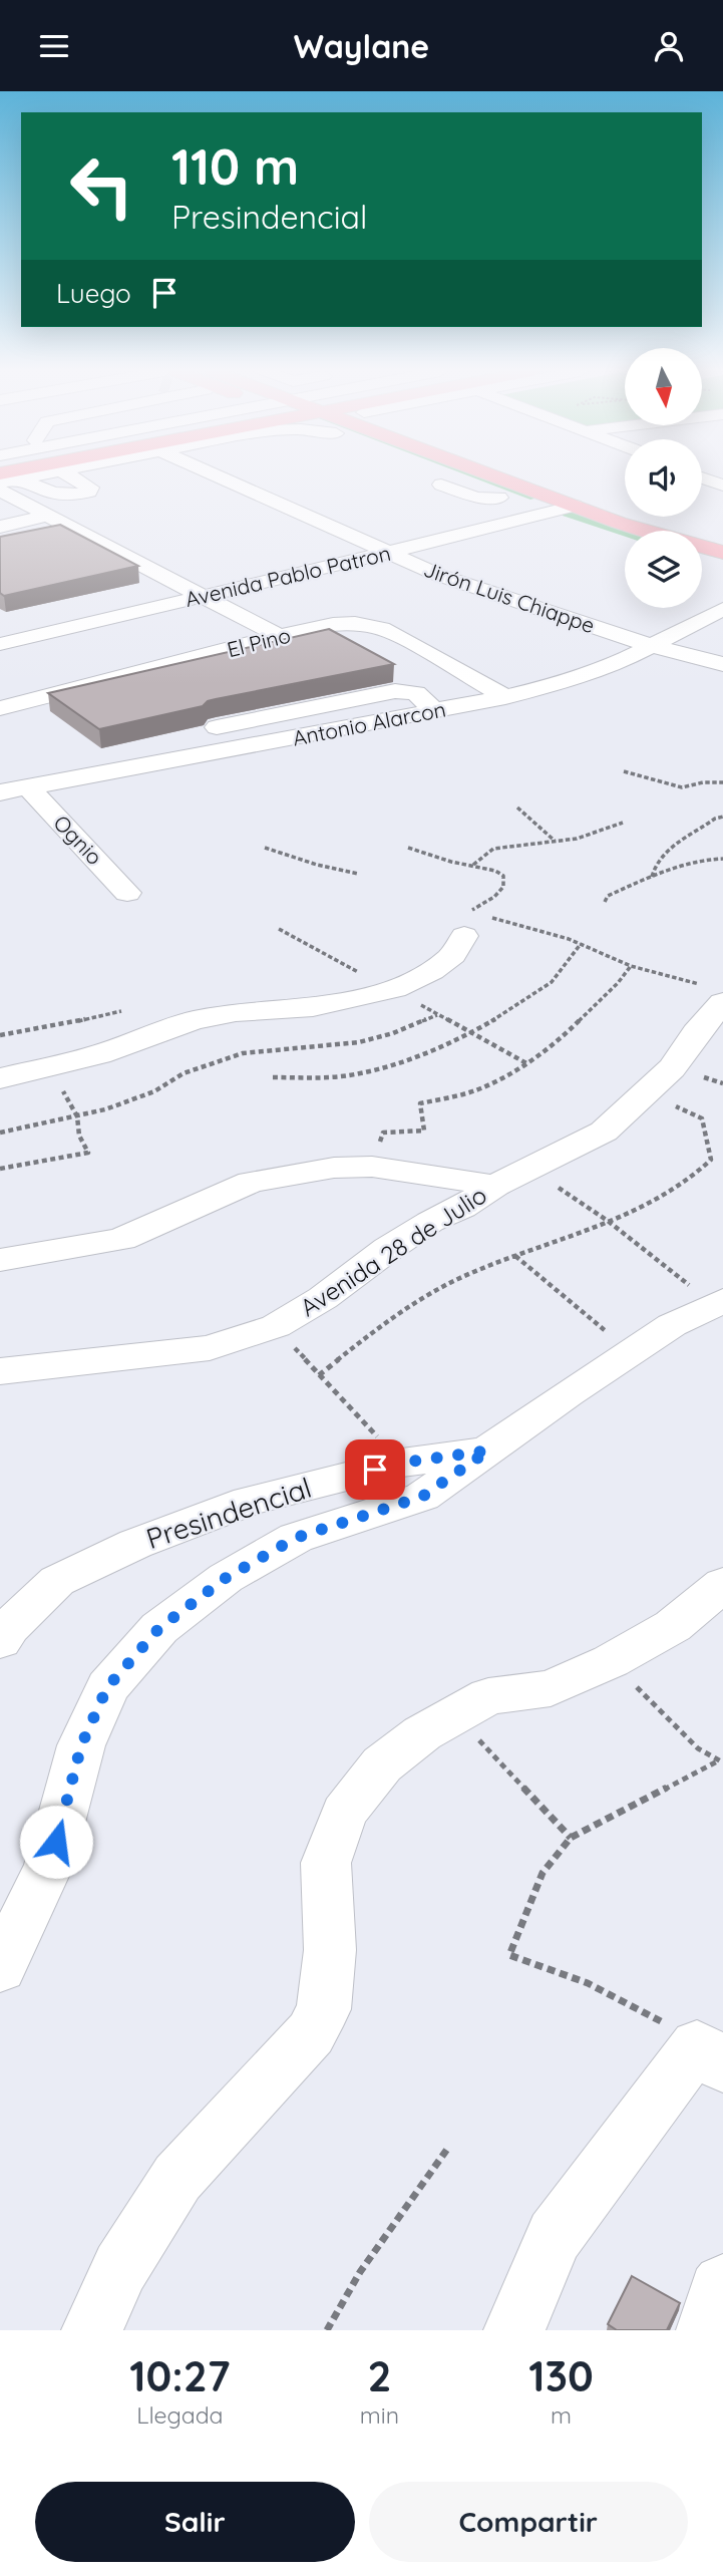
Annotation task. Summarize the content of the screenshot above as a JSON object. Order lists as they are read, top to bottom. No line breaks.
{"streets":{"street":["Avenida Pablo Patron","Jirón Luis Chiappe","El Pino","Antonio Alarcon","Ognio","Avenida 28 de Julio","Presindencial"]},"crossings":[["Avenida Pablo Patron","Jirón Luis Chiappe"],["Jirón Luis Chiappe","Antonio Alarcon"],["El Pino","Antonio Alarcon"],["Antonio Alarcon","Ognio"]],"north":"bottom","page":{"header":"Waylane","turn":["110 m","Presindencial"],"then":"Luego","eta":["10:27","Llegada","2","min","130","m"],"buttons":["Salir","Compartir"]}}
